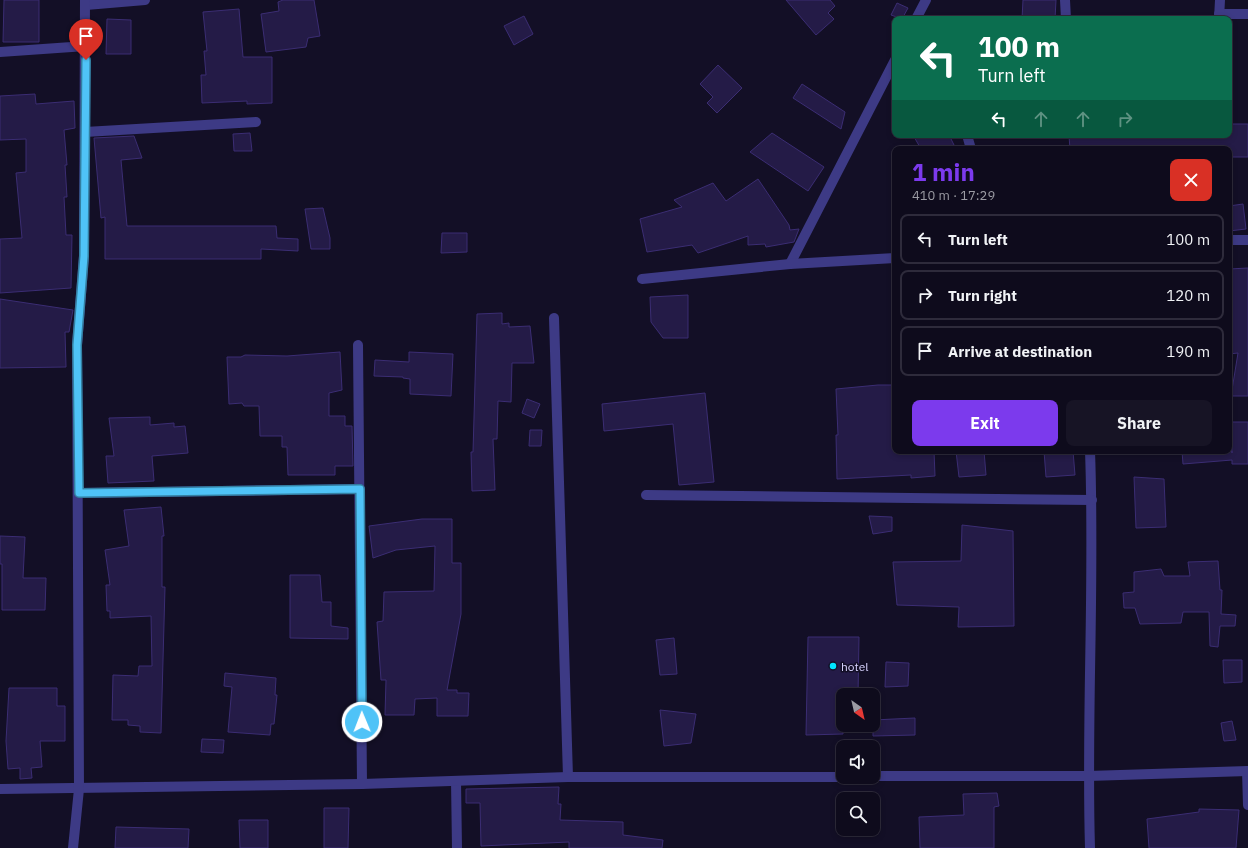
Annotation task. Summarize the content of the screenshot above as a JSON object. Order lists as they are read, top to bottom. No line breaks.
{"places":["hotel"],"north":"bottom right","page":{"turn":["100 m","Turn left"],"heading":["1 min","410 m · 17:29"],"list":[{"name":"Turn left","value":"100 m"},{"name":"Turn right","value":"120 m"},{"name":"Arrive at destination","value":"190 m"}],"buttons":["Exit","Share"]}}
